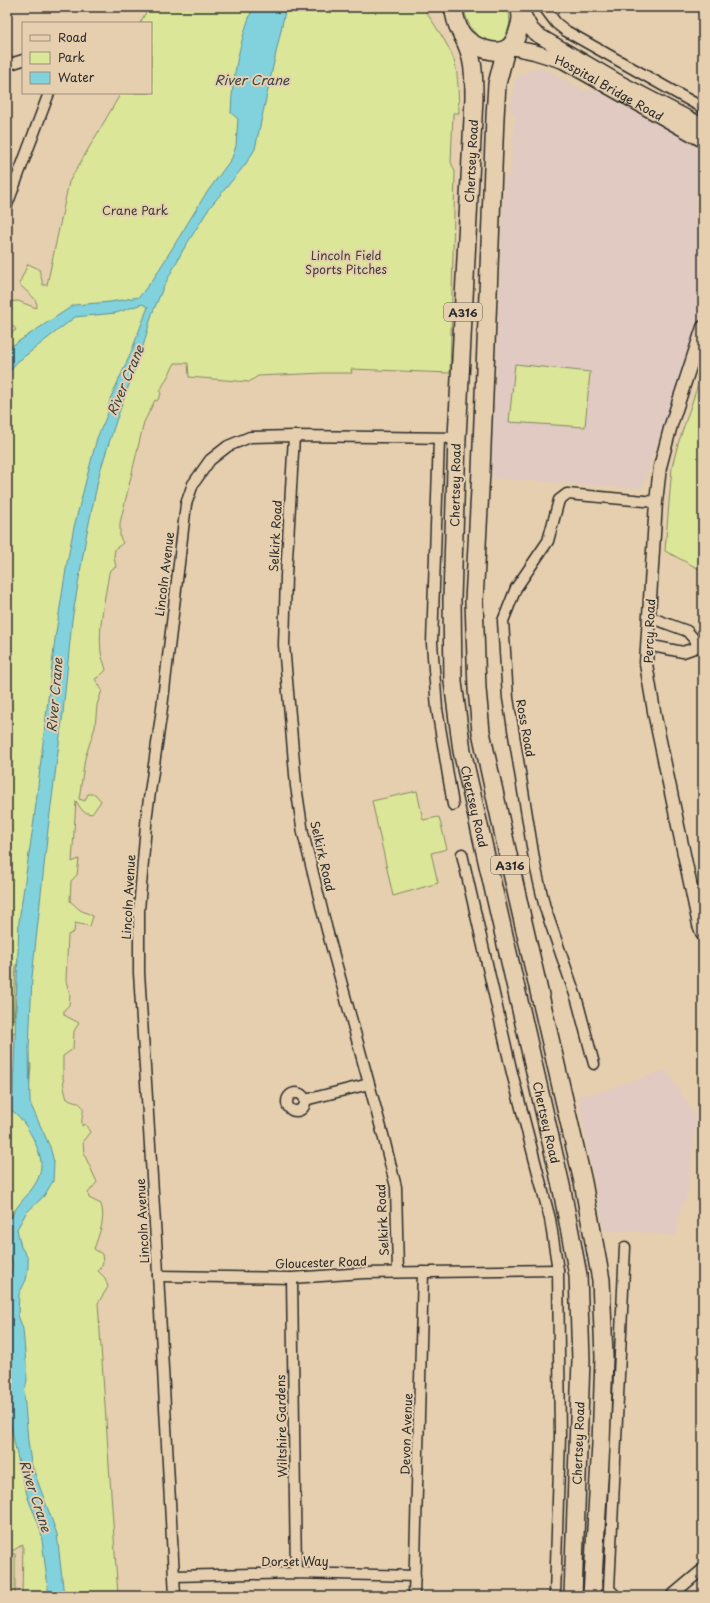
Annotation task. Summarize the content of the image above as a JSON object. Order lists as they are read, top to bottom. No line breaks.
{"streets":{"highway":["Chertsey Road","A316"],"main road":["Hospital Bridge Road"],"street":["Selkirk Road","Lincoln Avenue","Percy Road","Ross Road","Gloucester Road","Wiltshire Gardens","Devon Avenue","Dorset Way"]},"crossings":[["Hospital Bridge Road","Chertsey Road"],["Hospital Bridge Road","A316"],["Chertsey Road","A316"],["Chertsey Road","Lincoln Avenue"],["Chertsey Road","Gloucester Road"],["Selkirk Road","Lincoln Avenue"],["Selkirk Road","Gloucester Road"],["Lincoln Avenue","Gloucester Road"],["Lincoln Avenue","Dorset Way"],["Percy Road","Ross Road"],["Gloucester Road","Wiltshire Gardens"],["Gloucester Road","Devon Avenue"],["Wiltshire Gardens","Dorset Way"],["Devon Avenue","Dorset Way"]],"water":["River Crane"],"parks":["Crane Park","Lincoln Field Sports Pitches"],"legend":["Road","Park","Water"]}
